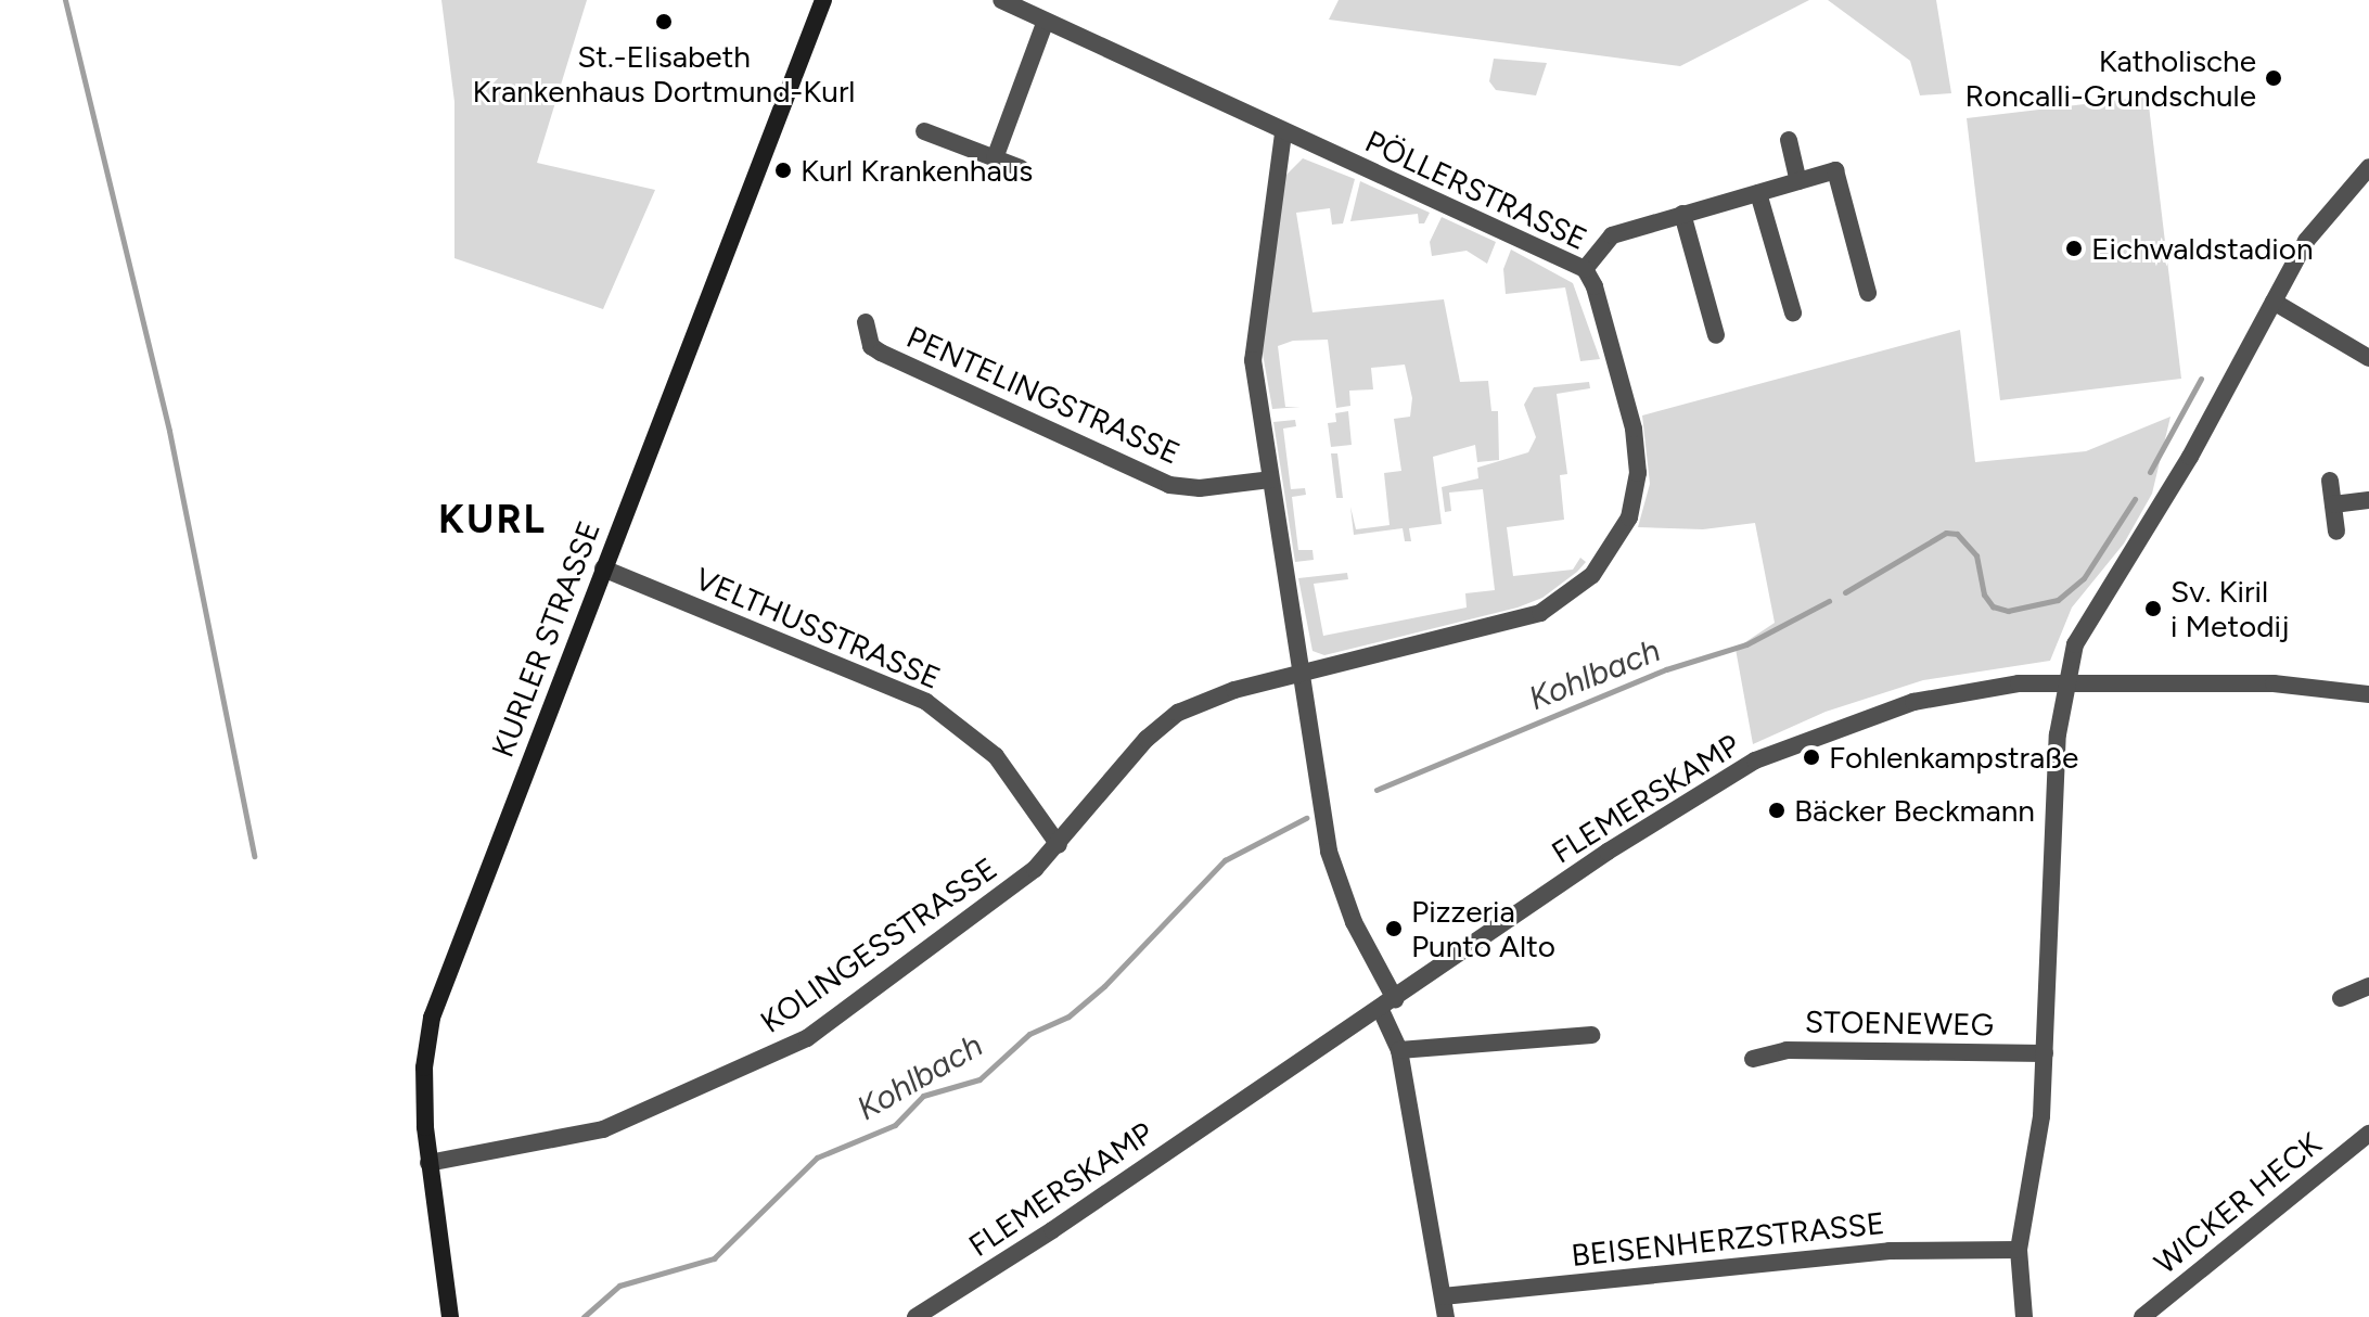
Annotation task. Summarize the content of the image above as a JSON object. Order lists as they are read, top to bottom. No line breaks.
{"streets":{"main road":["KURLER STRASSE"],"street":["PÖLLERSTRASSE","PENTELINGSTRASSE","VELTHUSSTRASSE","FLEMERSKAMP","KOLINGESSTRASSE","STOENEWEG","WICKER HECK","BEISENHERZSTRASSE"]},"crossings":[["PÖLLERSTRASSE","KOLINGESSTRASSE"],["VELTHUSSTRASSE","KURLER STRASSE"],["VELTHUSSTRASSE","KOLINGESSTRASSE"],["KURLER STRASSE","KOLINGESSTRASSE"]],"districts":["KURL"],"water":["Kohlbach"],"places":["St.-Elisabeth Krankenhaus Dortmund-Kurl","Katholische Roncalli-Grundschule","Kurl Krankenhaus","Eichwaldstadion","Sv. Kiril i Metodij","Fohlenkampstraße","Bäcker Beckmann","Pizzeria Punto Alto"]}
